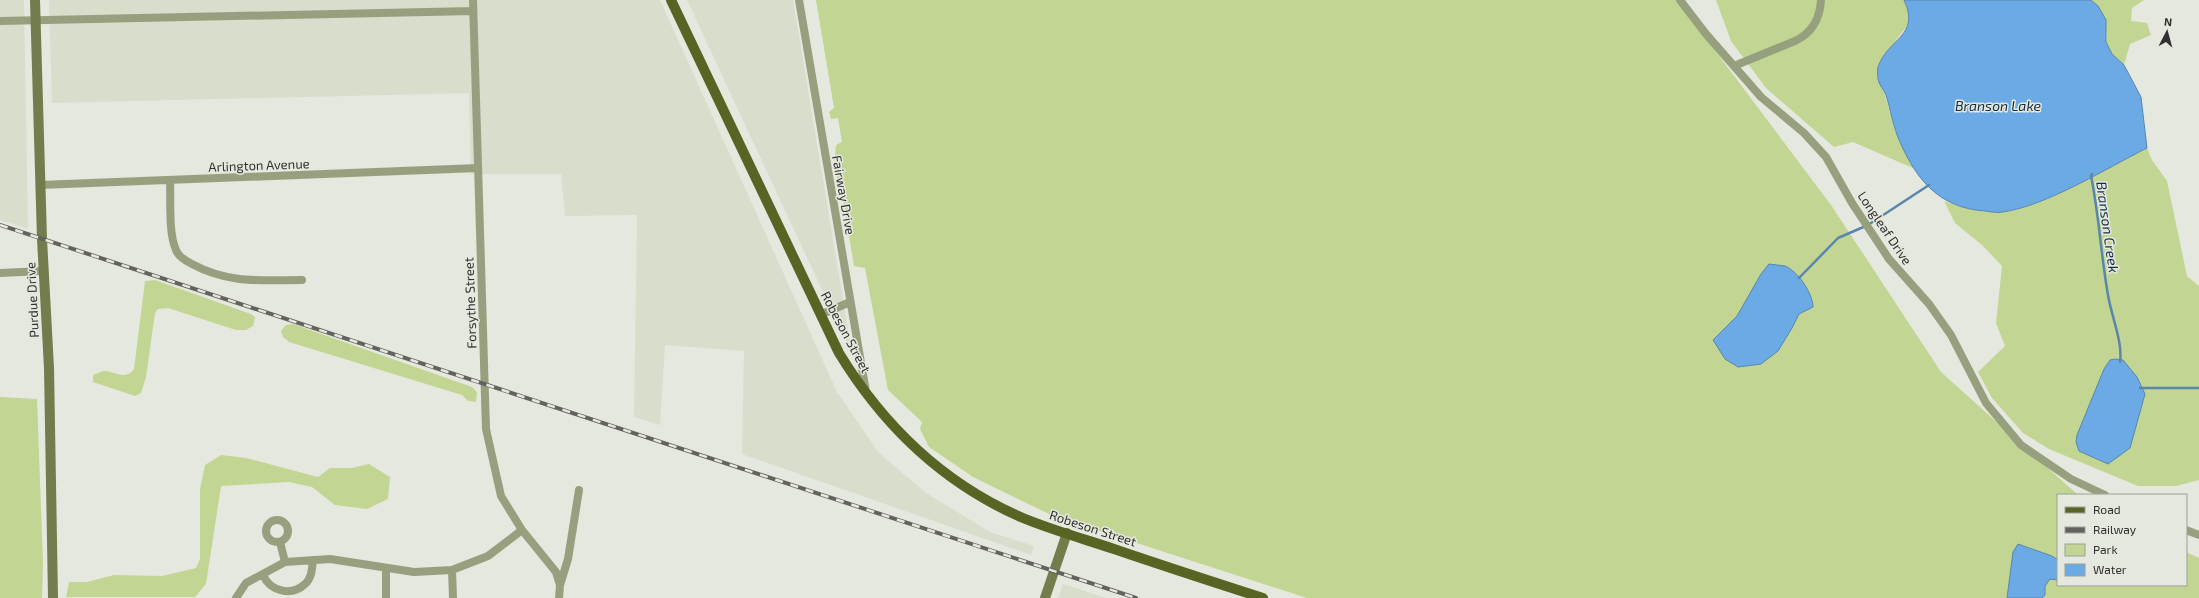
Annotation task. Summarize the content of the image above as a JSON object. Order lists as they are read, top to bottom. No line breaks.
{"streets":{"main road":["Robeson Street"],"street":["Arlington Avenue","Fairway Drive","Longleaf Drive","Purdue Drive","Forsythe Street"]},"crossings":[["Arlington Avenue","Purdue Drive"],["Arlington Avenue","Forsythe Street"],["Fairway Drive","Robeson Street"]],"water":["Branson Lake","Branson Creek"],"legend":["Road","Railway","Park","Water"],"north":"top"}
